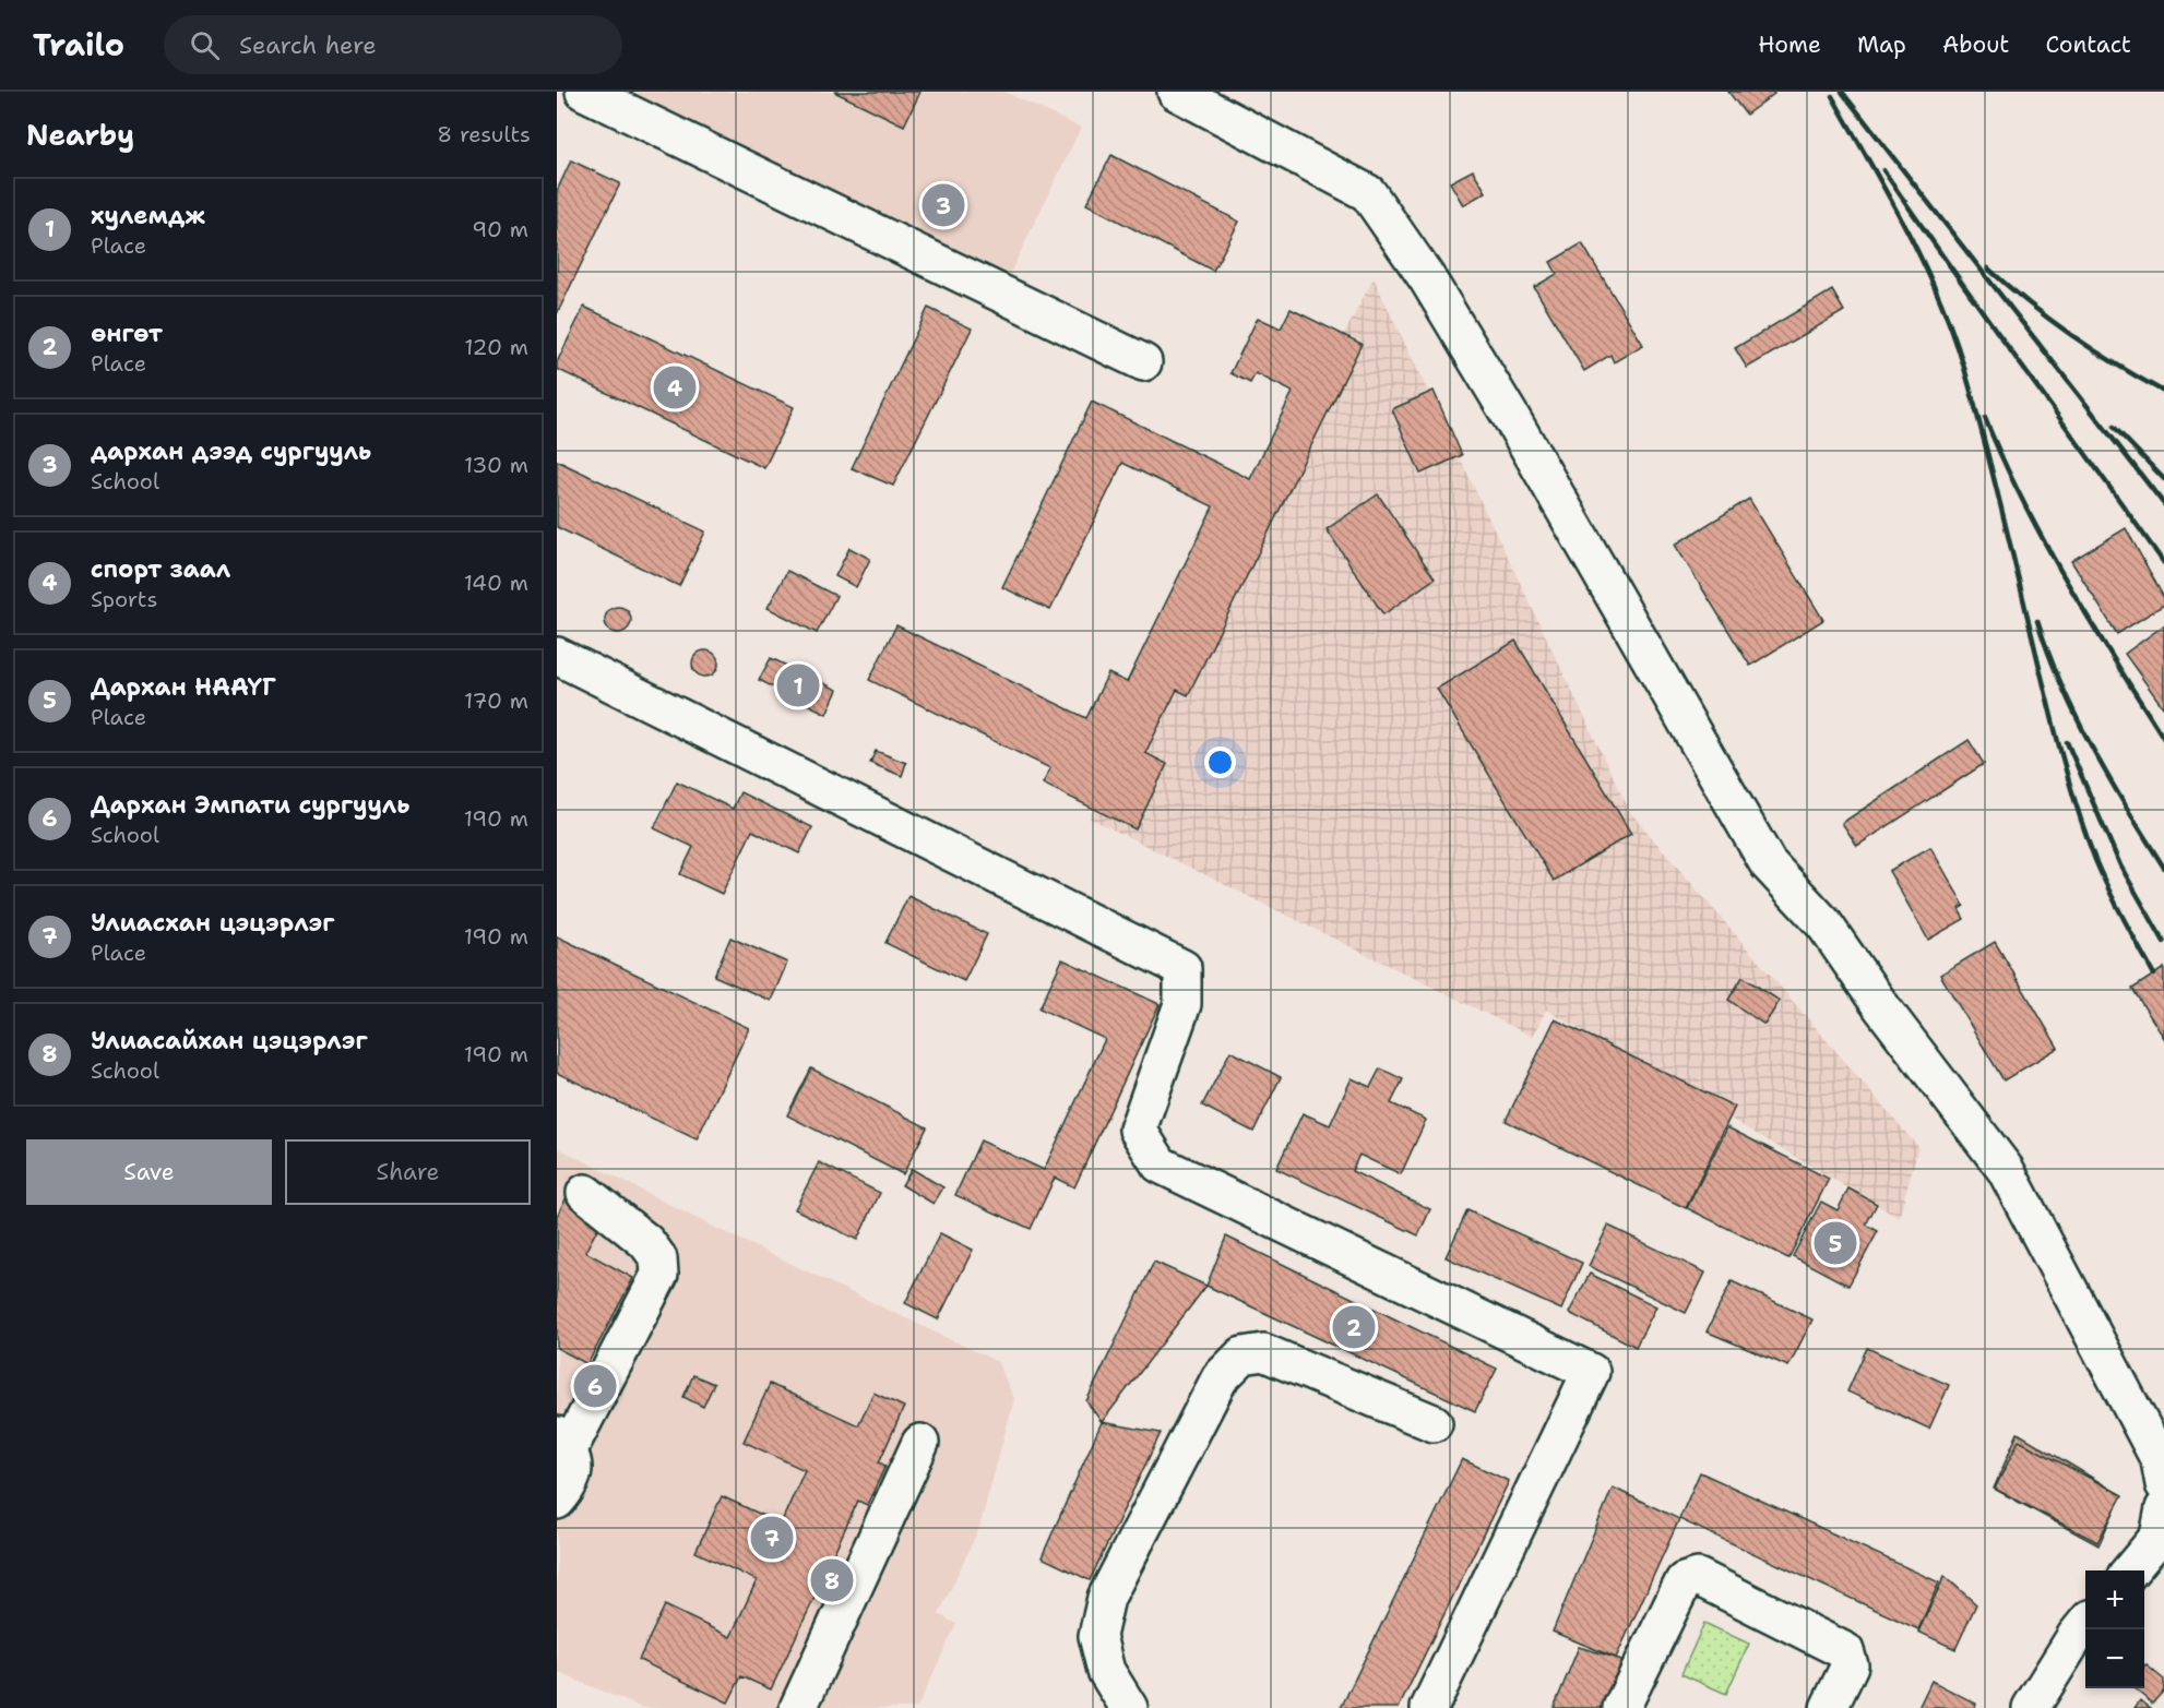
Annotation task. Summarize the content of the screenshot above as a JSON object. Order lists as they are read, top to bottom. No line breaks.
{"page":{"header":"Trailo","search":"Search here","nav":["Home","Map","About","Contact"],"heading":["Nearby","8 results"],"list":[{"mark":"1","name":"хулемдж","note":"Place","value":"90 m"},{"mark":"2","name":"өнгөт","note":"Place","value":"120 m"},{"mark":"3","name":"дархан дээд сургууль","note":"School","value":"130 m"},{"mark":"4","name":"спорт заал","note":"Sports","value":"140 m"},{"mark":"5","name":"Дархан НААҮГ","note":"Place","value":"170 m"},{"mark":"6","name":"Дархан Эмпати сургууль","note":"School","value":"190 m"},{"mark":"7","name":"Улиасхан цэцэрлэг","note":"Place","value":"190 m"},{"mark":"8","name":"Улиасайхан цэцэрлэг","note":"School","value":"190 m"}],"pins":["3","4","1","5","2","6","7","8"],"buttons":["Save","Share"],"map_buttons":["+","−"]}}
